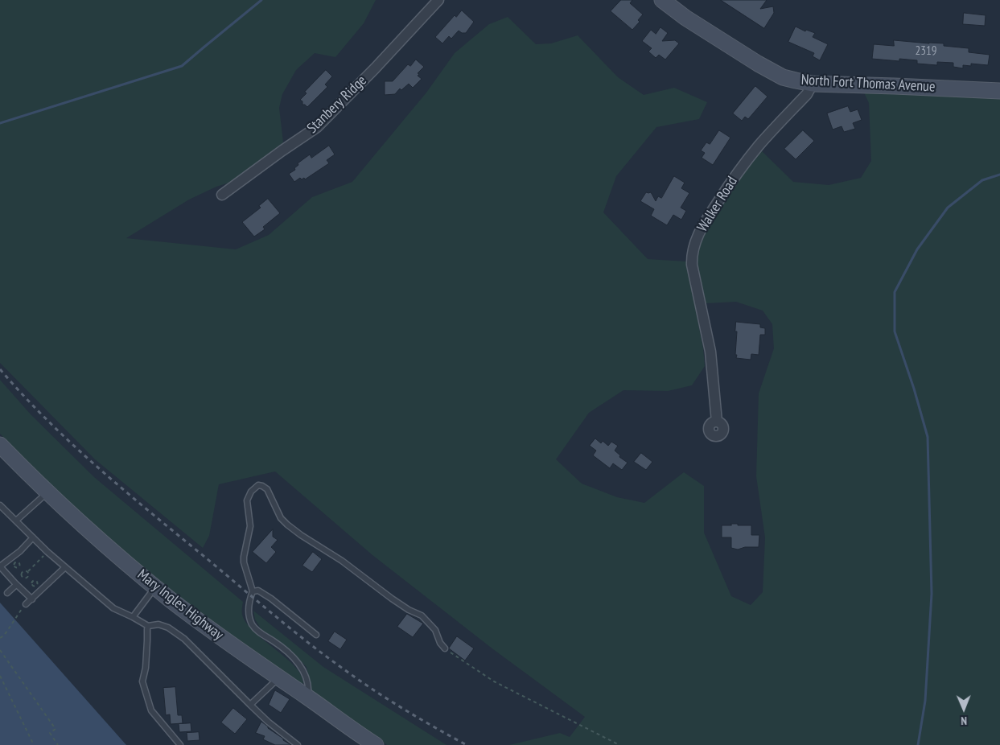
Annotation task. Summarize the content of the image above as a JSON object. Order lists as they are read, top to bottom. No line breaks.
{"streets":{"street":["North Fort Thomas Avenue","Stanbery Ridge","Walker Road","Mary Ingles Highway"]},"crossings":[["North Fort Thomas Avenue","Walker Road"]],"house_numbers":["2319"],"north":"bottom"}
